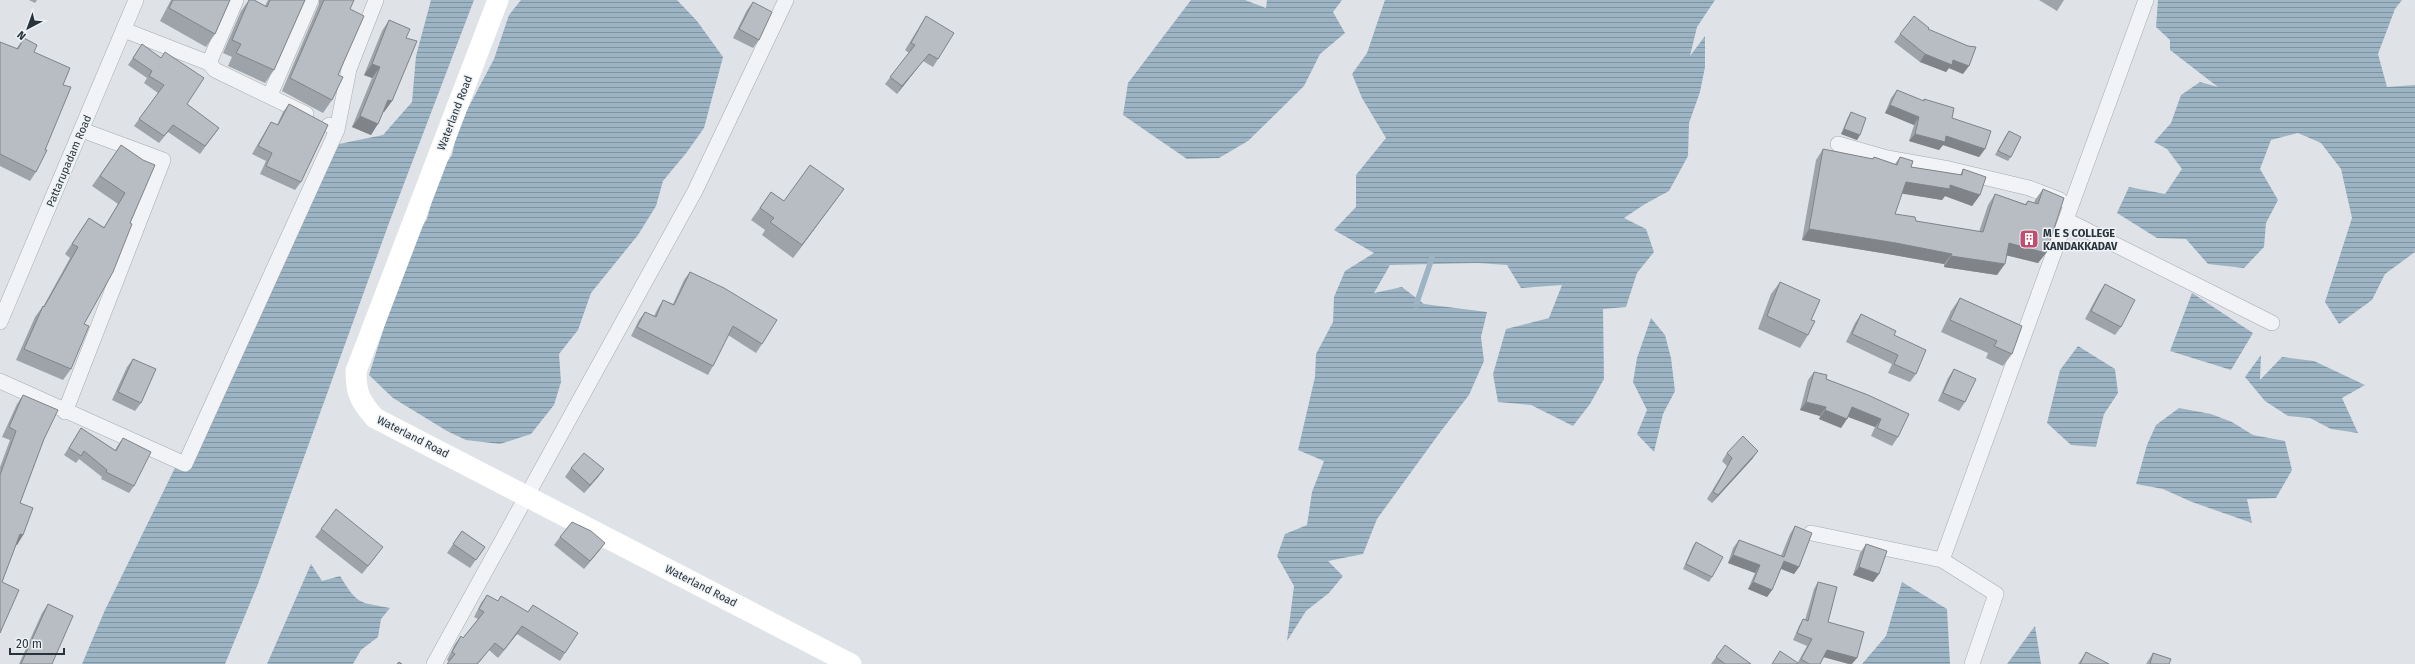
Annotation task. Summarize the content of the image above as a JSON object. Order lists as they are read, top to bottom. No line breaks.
{"streets":{"main road":["Waterland Road"],"street":["Pattarupadam Road"]},"places":{"building":["M E S COLLEGE KANDAKKADAV"]},"scale_bar":"20 m","north":"bottom left"}
